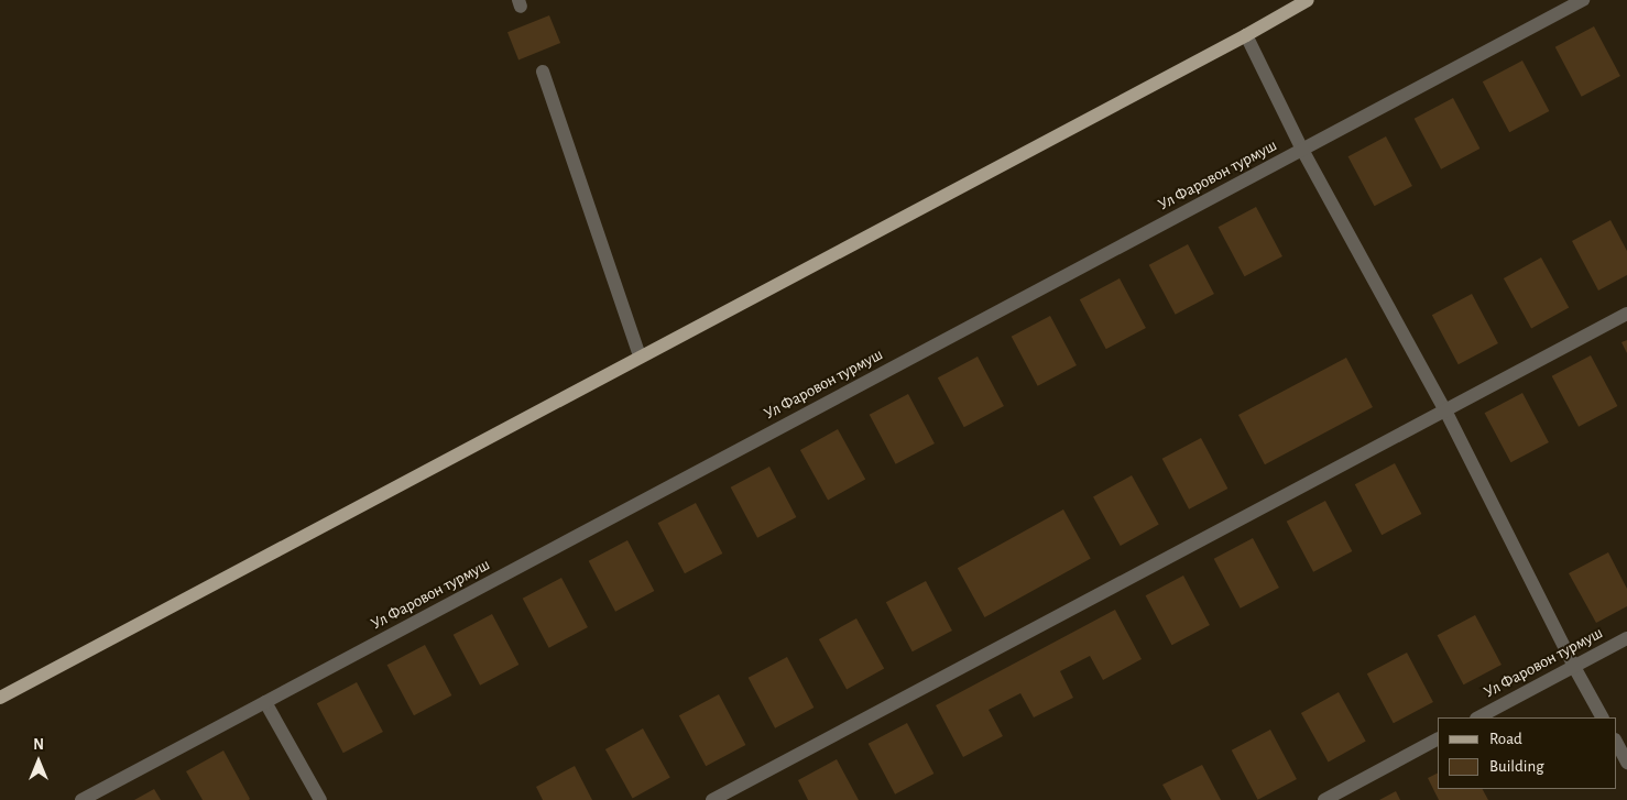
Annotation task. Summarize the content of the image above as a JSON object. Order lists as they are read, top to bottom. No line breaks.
{"streets":{"street":["Ул Фаровон турмуш"]},"legend":["Road","Building"],"north":"top"}
